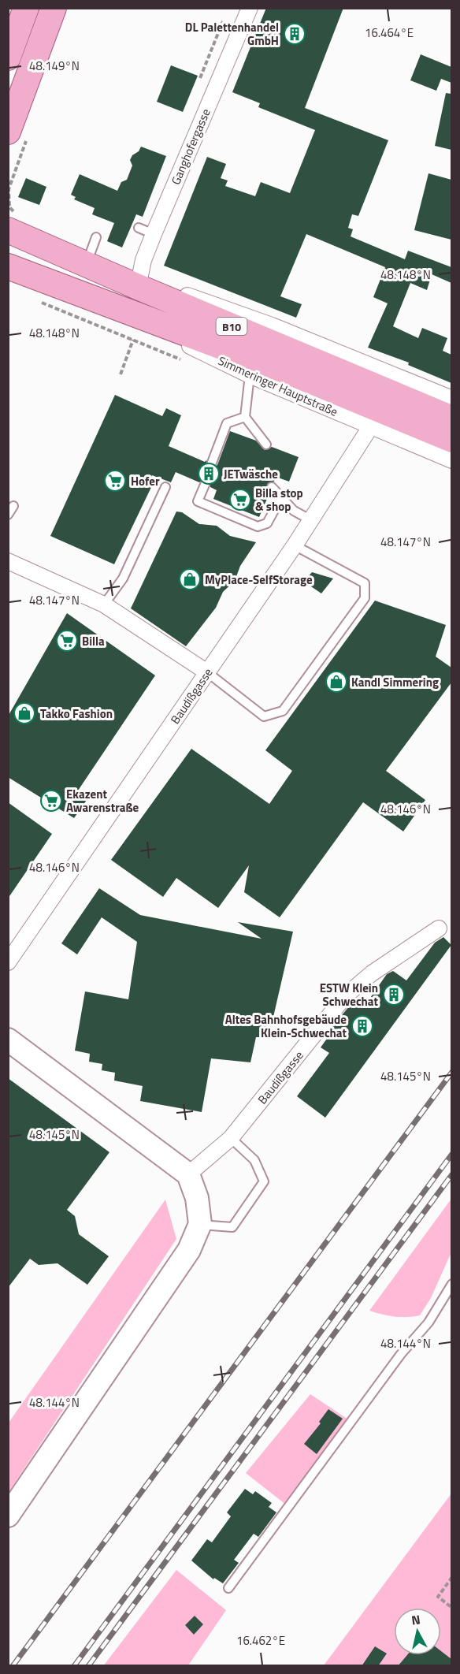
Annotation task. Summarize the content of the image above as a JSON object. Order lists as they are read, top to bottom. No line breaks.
{"streets":{"main road":["B10","Simmeringer Hauptstraße"],"street":["Ganghofergasse","Baudißgasse"]},"crossings":[["Ganghofergasse","B10"],["B10","Simmeringer Hauptstraße"],["Simmeringer Hauptstraße","Baudißgasse"]],"places":{"building":["DL Palettenhandel GmbH","JETwäsche","ESTW Klein Schwechat","Altes Bahnhofsgebäude Klein-Schwechat"],"supermarket":["Hofer","Billa stop & shop","Billa","Ekazent Awarenstraße"],"shop":["MyPlace-SelfStorage","Kandl Simmering","Takko Fashion"]},"north":"top","coordinates":["16.464°E","48.149°N","48.148°N","48.147°N","48.146°N","48.145°N","48.144°N","16.462°E"]}
